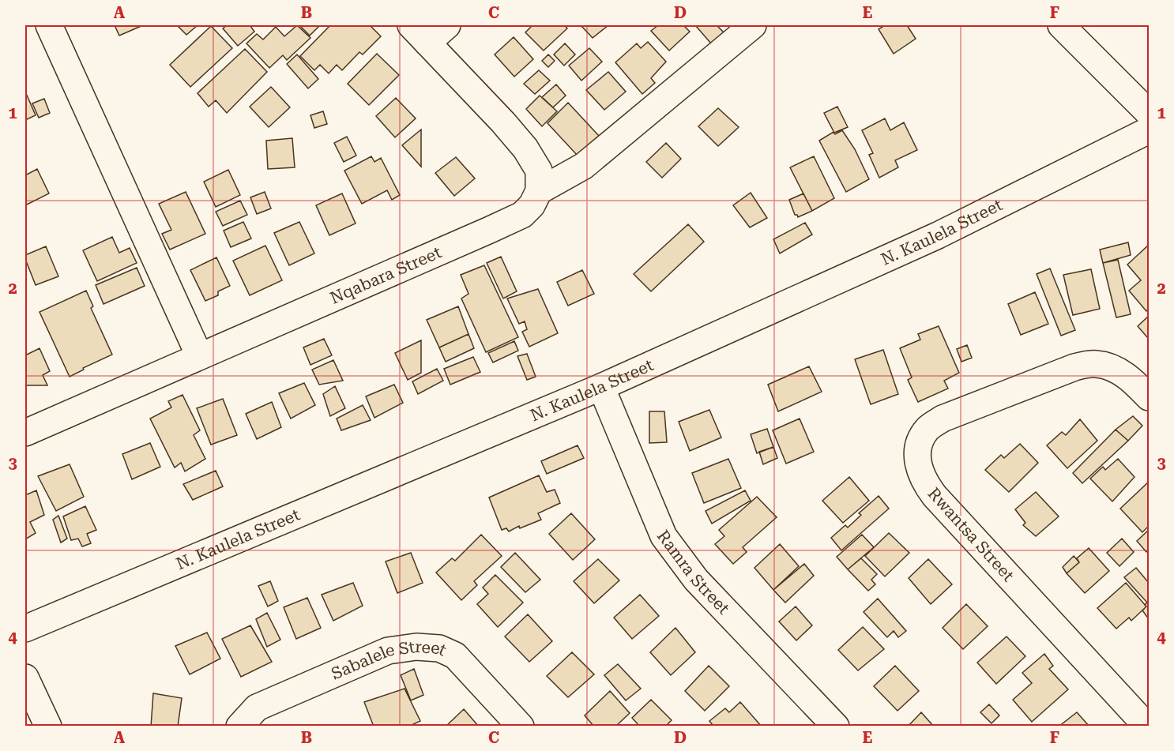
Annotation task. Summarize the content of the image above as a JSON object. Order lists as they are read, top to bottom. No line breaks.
{"streets":{"street":["N. Kaulela Street","Nqabara Street","Rwantsa Street","Ramra Street","Sabalele Street"]},"crossings":[["N. Kaulela Street","Ramra Street"]],"grid":{"columns":["A","B","C","D","E","F"],"rows":["1","2","3","4"]}}
